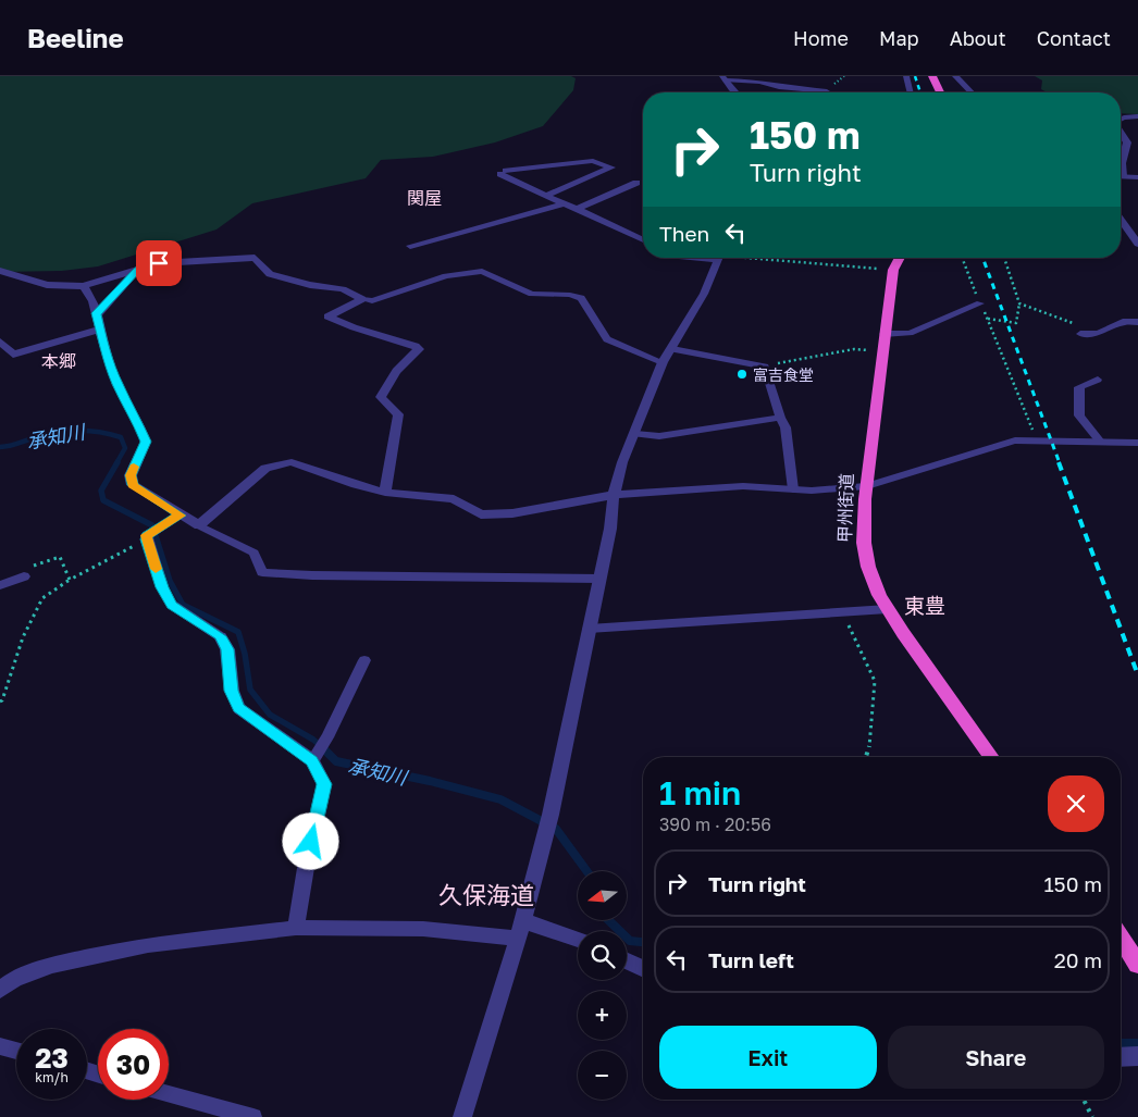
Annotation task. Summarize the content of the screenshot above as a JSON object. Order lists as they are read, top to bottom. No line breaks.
{"streets":{"highway":["甲州街道"]},"districts":["関屋","本郷","東豊","久保海道"],"water":["承知川"],"places":["富吉食堂"],"north":"left","page":{"header":"Beeline","nav":["Home","Map","About","Contact"],"turn":["150 m","Turn right"],"then":"Then","heading":["1 min","390 m · 20:56"],"list":[{"name":"Turn right","value":"150 m"},{"name":"Turn left","value":"20 m"}],"map_buttons":["+","−"],"buttons":["Exit","Share"],"speed":"23 km/h","limit":"30"}}
